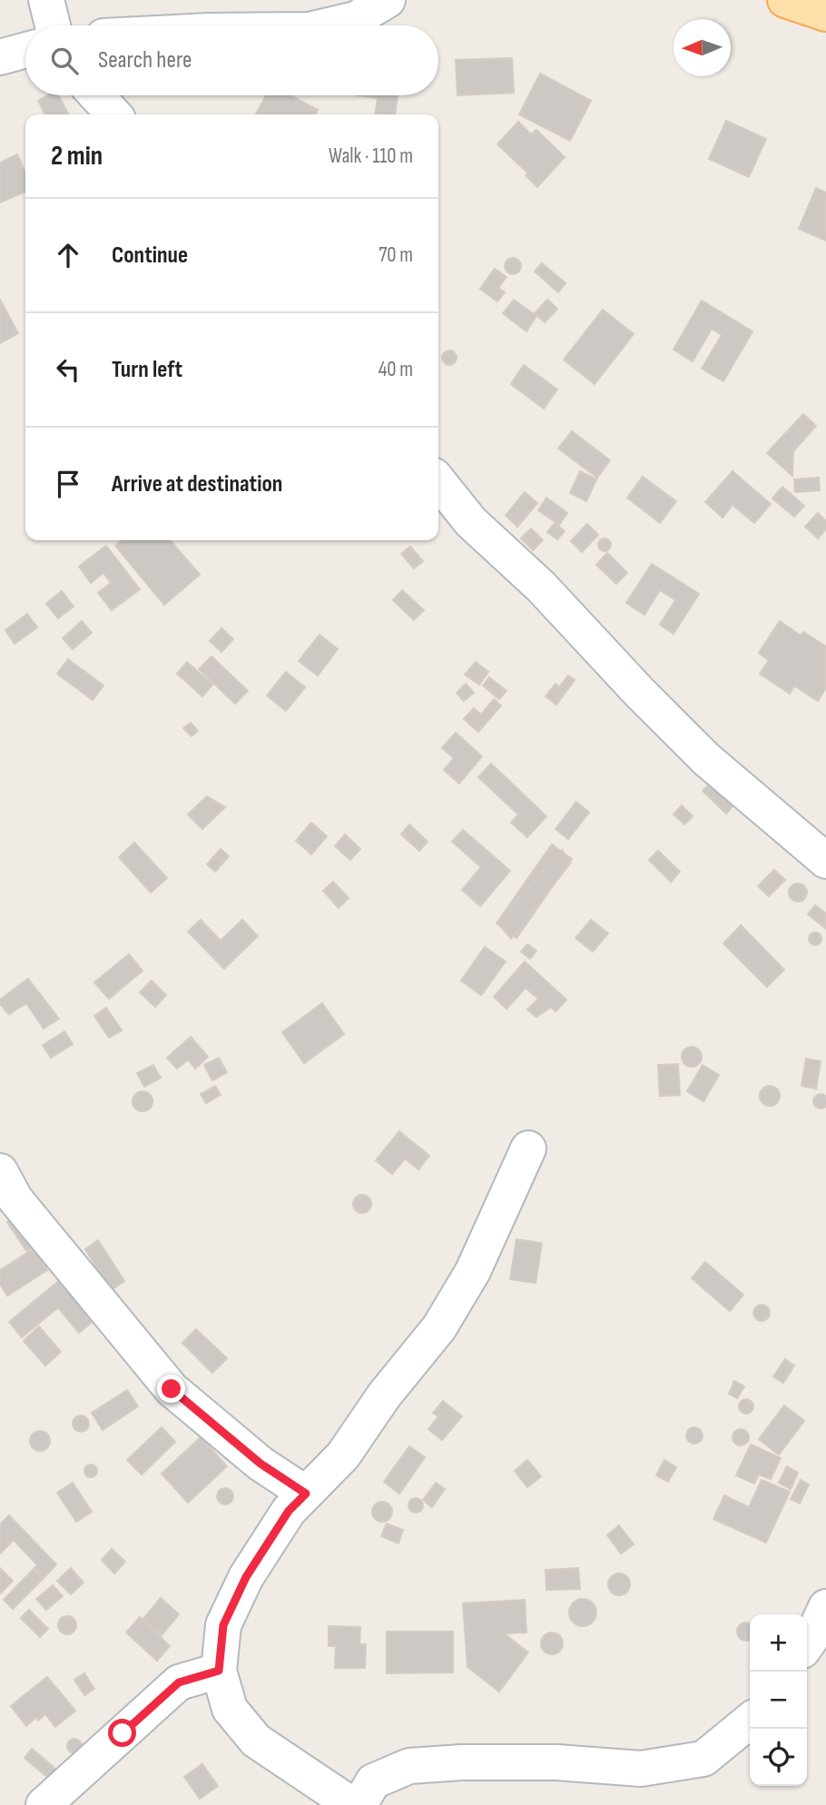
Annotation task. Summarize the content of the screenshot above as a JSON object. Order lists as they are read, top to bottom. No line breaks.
{"north":"left","page":{"search":"Search here","heading":["2 min","Walk · 110 m"],"list":[["Continue","70 m"],["Turn left","40 m"],"Arrive at destination"],"map_buttons":["+","−"]}}
